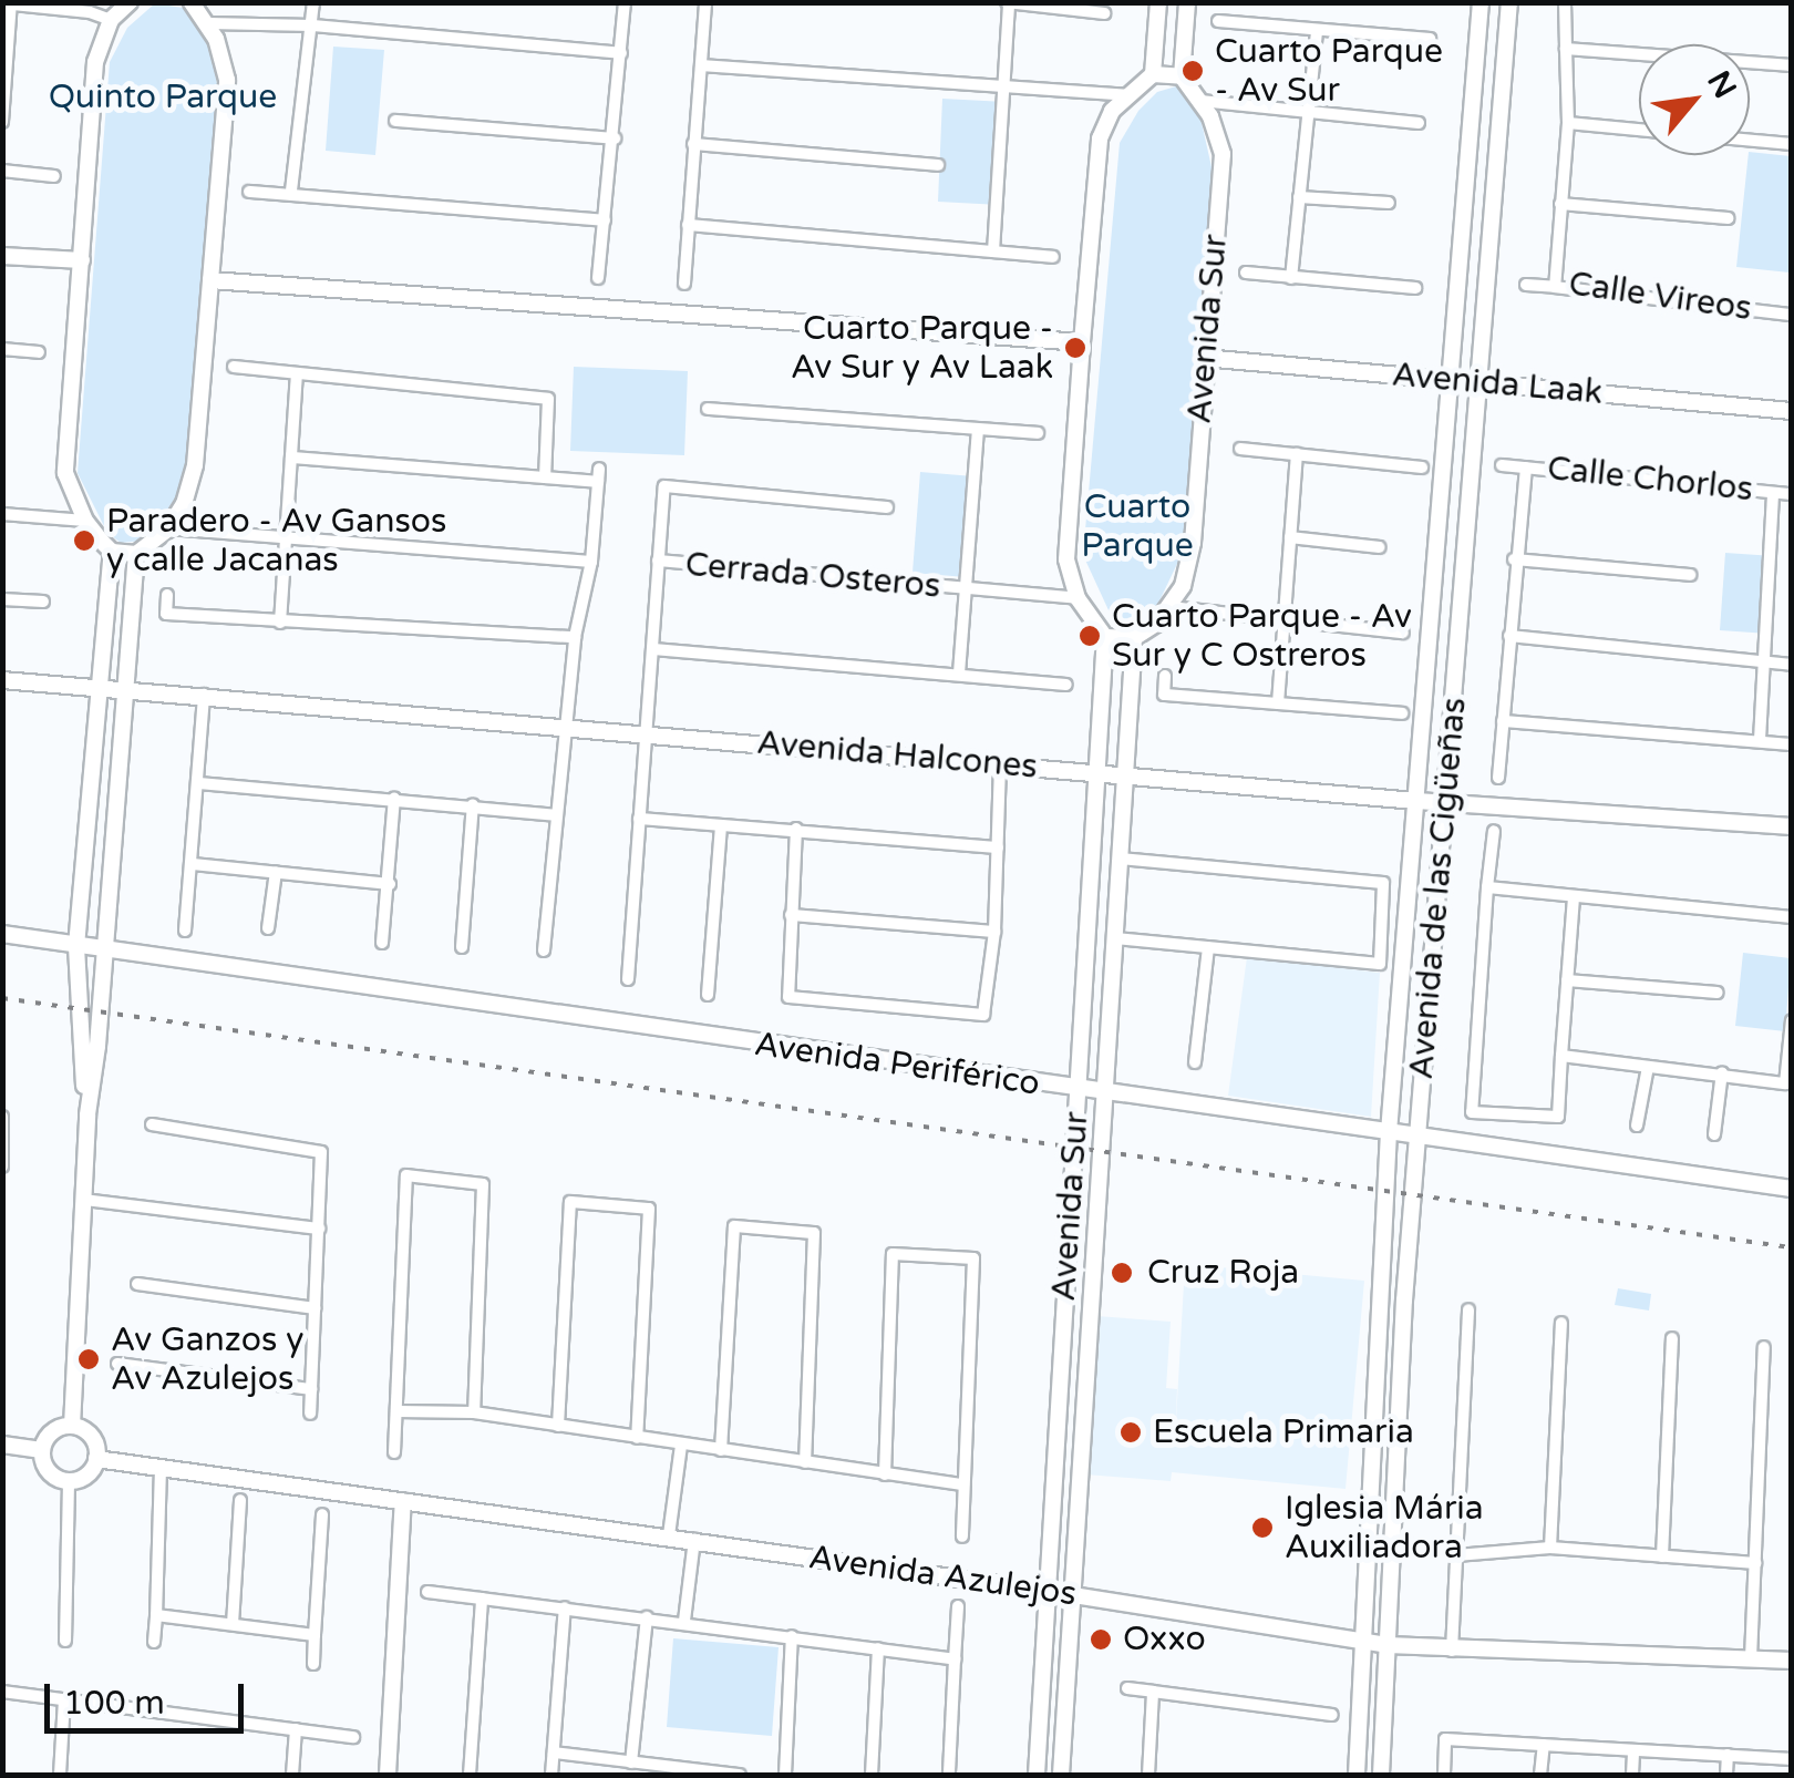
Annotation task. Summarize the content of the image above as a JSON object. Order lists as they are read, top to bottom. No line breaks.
{"streets":{"main road":["Avenida Sur","Avenida Laak","Avenida Halcones","Avenida de las Cigüeñas","Avenida Periférico","Avenida Azulejos"],"street":["Calle Vireos","Calle Chorlos","Cerrada Osteros"]},"crossings":[["Avenida Sur","Avenida Laak"],["Avenida Sur","Avenida Halcones"],["Avenida Sur","Avenida Periférico"],["Avenida Sur","Avenida Azulejos"],["Avenida Laak","Avenida de las Cigüeñas"],["Cerrada Osteros","Avenida Halcones"],["Avenida Halcones","Avenida de las Cigüeñas"],["Avenida de las Cigüeñas","Avenida Periférico"],["Avenida de las Cigüeñas","Avenida Azulejos"]],"parks":["Quinto Parque","Cuarto Parque"],"places":["Cuarto Parque - Av Sur","Cuarto Parque - Av Sur y Av Laak","Paradero - Av Gansos y calle Jacanas","Cuarto Parque - Av Sur y C Ostreros","Cruz Roja","Av Ganzos y Av Azulejos","Escuela Primaria","Iglesia Mária Auxiliadora","Oxxo"],"scale_bar":"100 m","north":"top right"}
